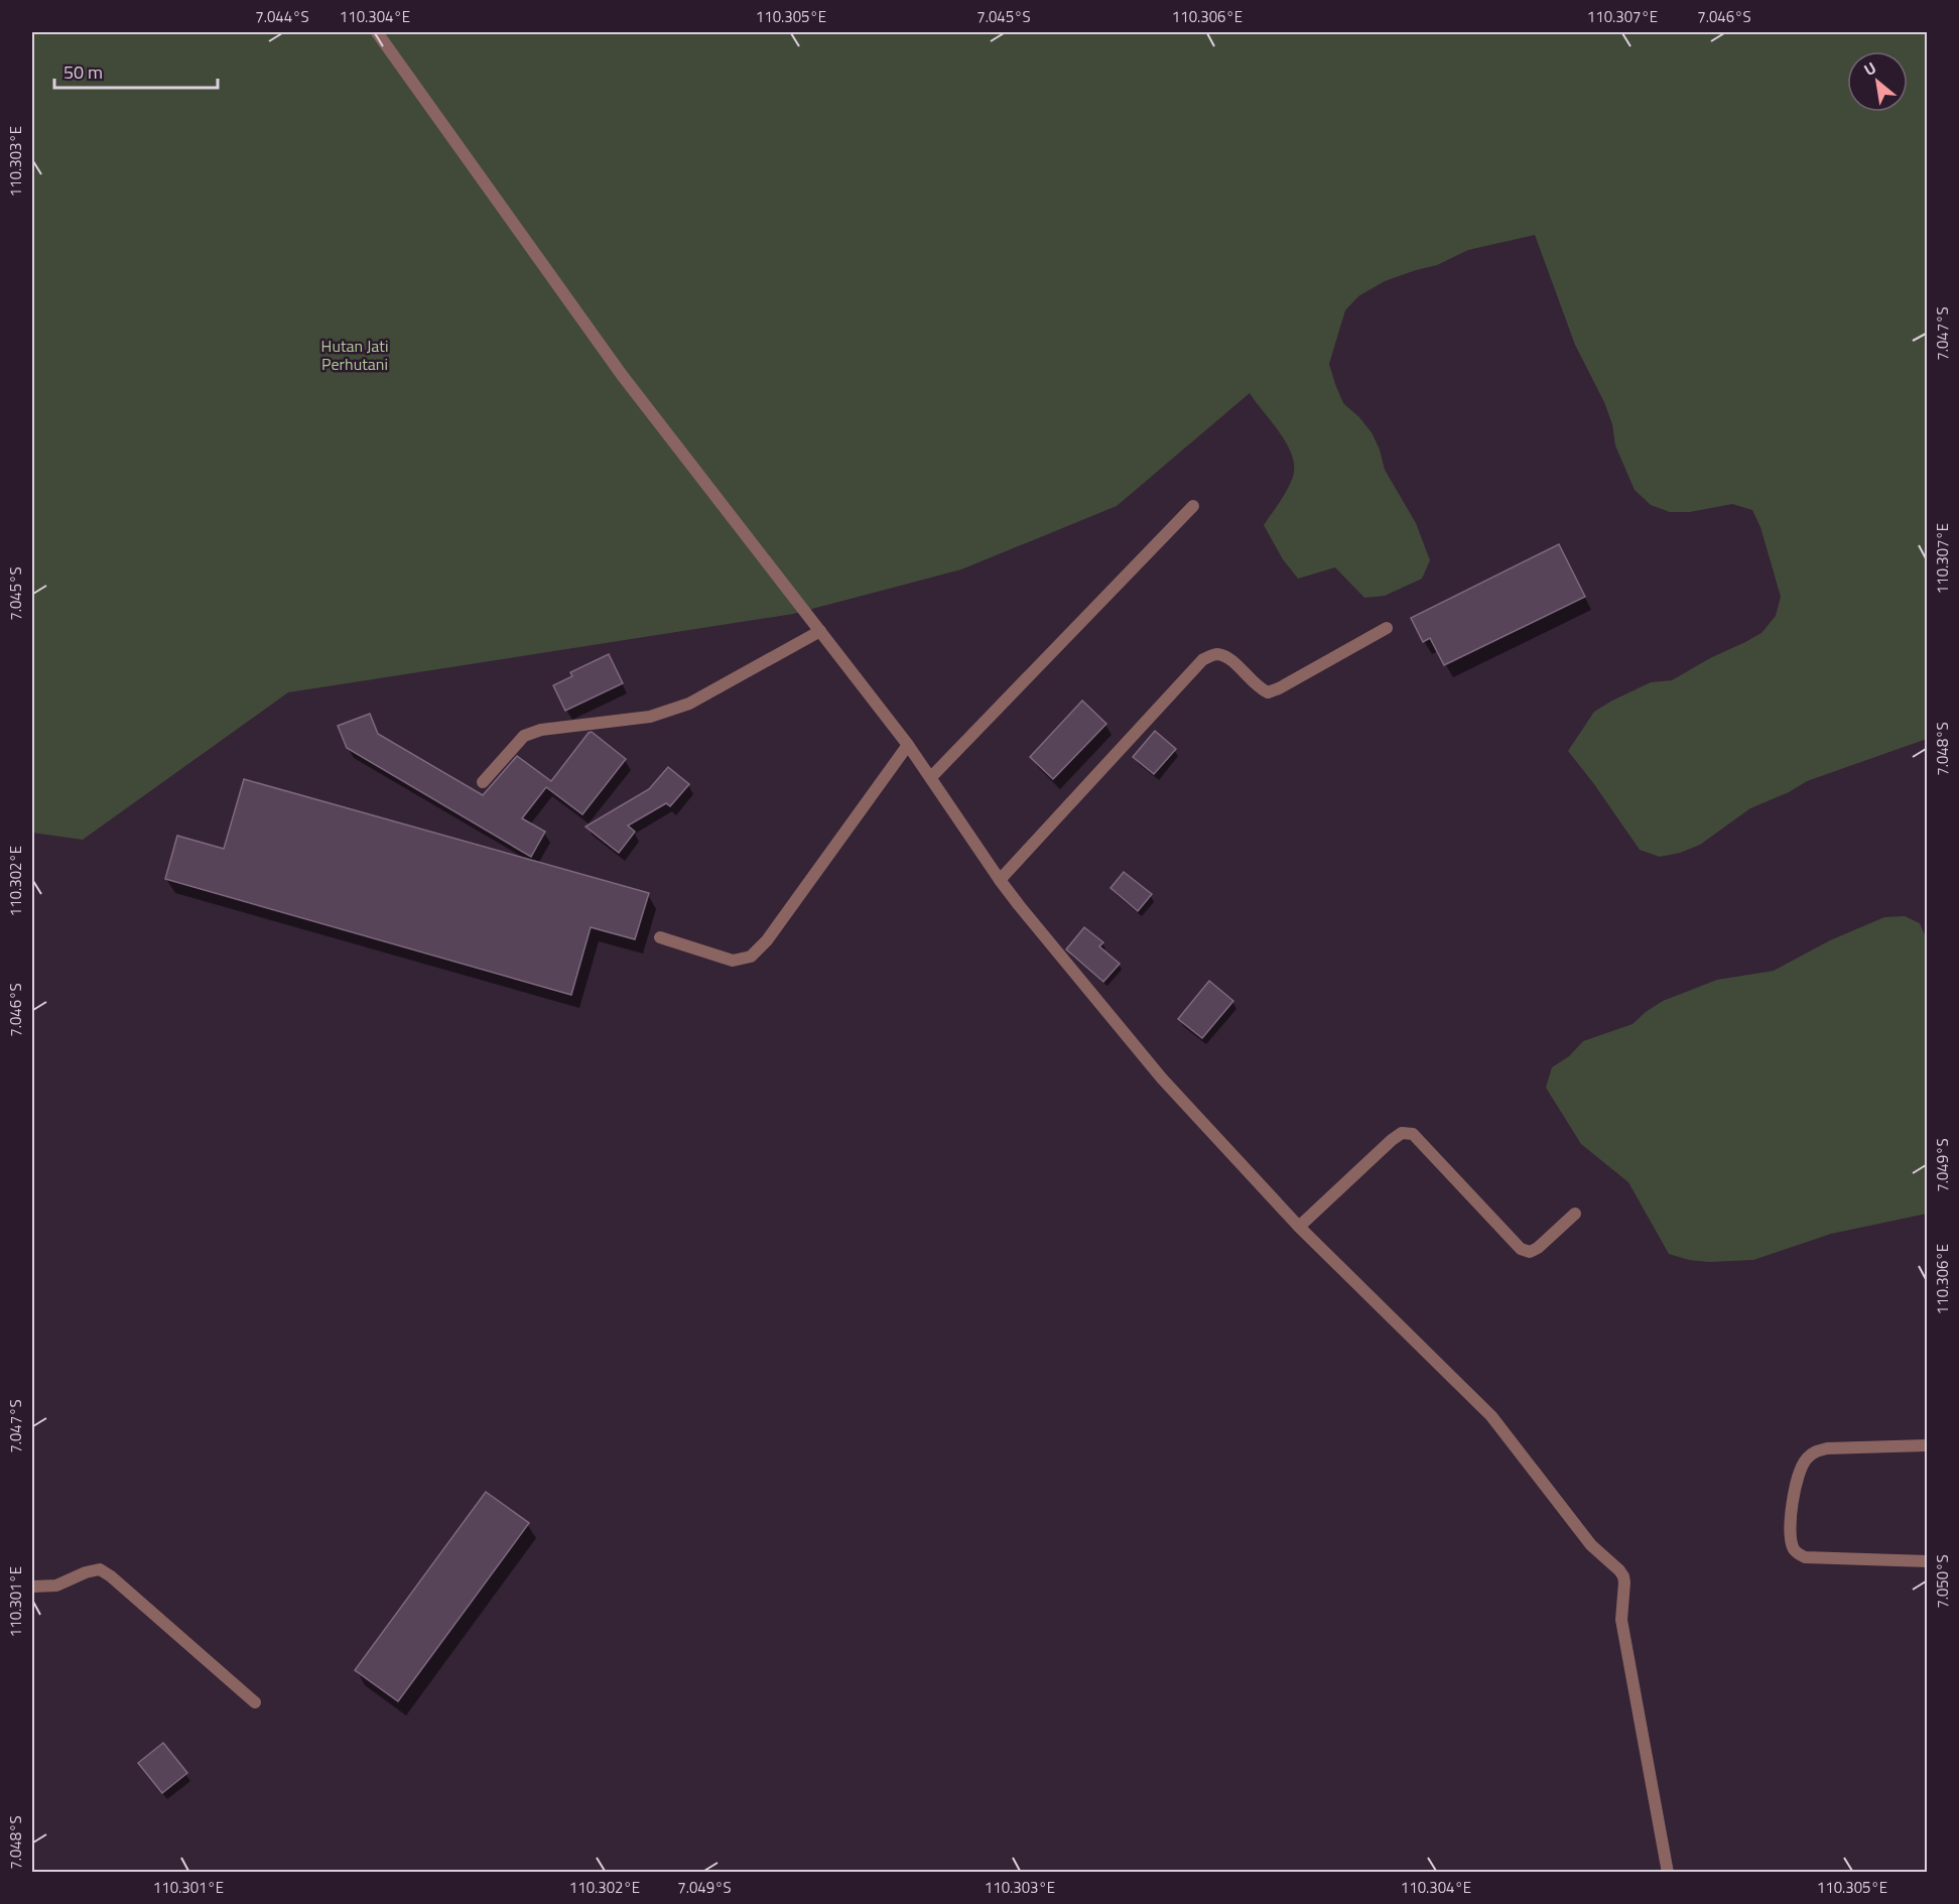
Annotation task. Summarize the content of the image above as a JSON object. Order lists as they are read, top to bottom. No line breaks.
{"parks":["Hutan Jati Perhutani"],"scale_bar":"50 m","north":"top left","coordinates":["7.044°S","110.304°E","110.305°E","7.045°S","110.306°E","110.307°E","7.046°S","110.303°E","7.047°S","7.048°S","110.302°E","7.049°S","7.050°S","110.301°E"]}
